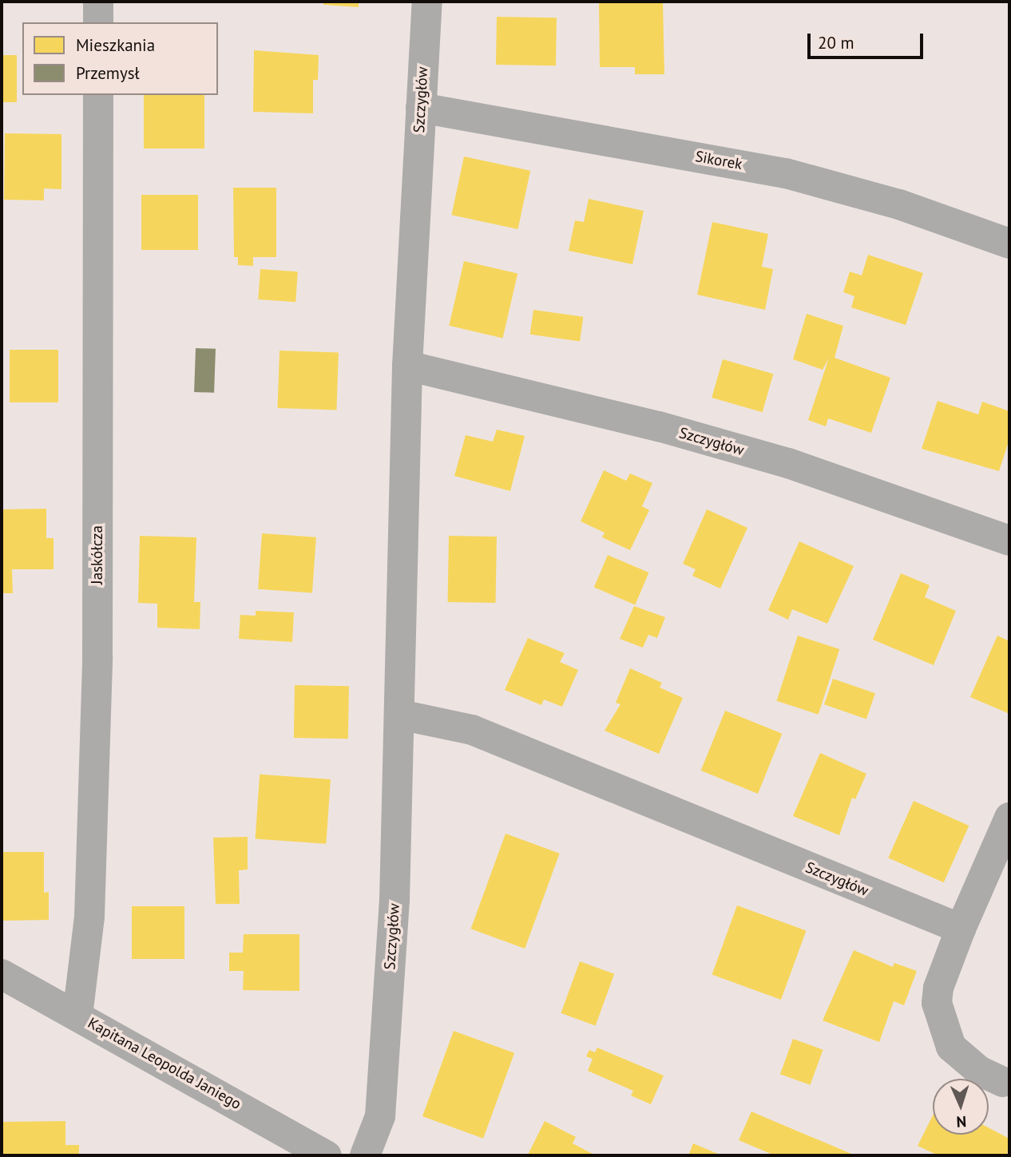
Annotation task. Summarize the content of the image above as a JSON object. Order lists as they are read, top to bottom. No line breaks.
{"streets":{"street":["Szczygłów","Sikorek","Jaskółcza","Kapitana Leopolda Janiego"]},"crossings":[["Szczygłów","Sikorek"],["Jaskółcza","Kapitana Leopolda Janiego"]],"legend":["Mieszkania","Przemysł"],"scale_bar":"20 m","north":"bottom"}
